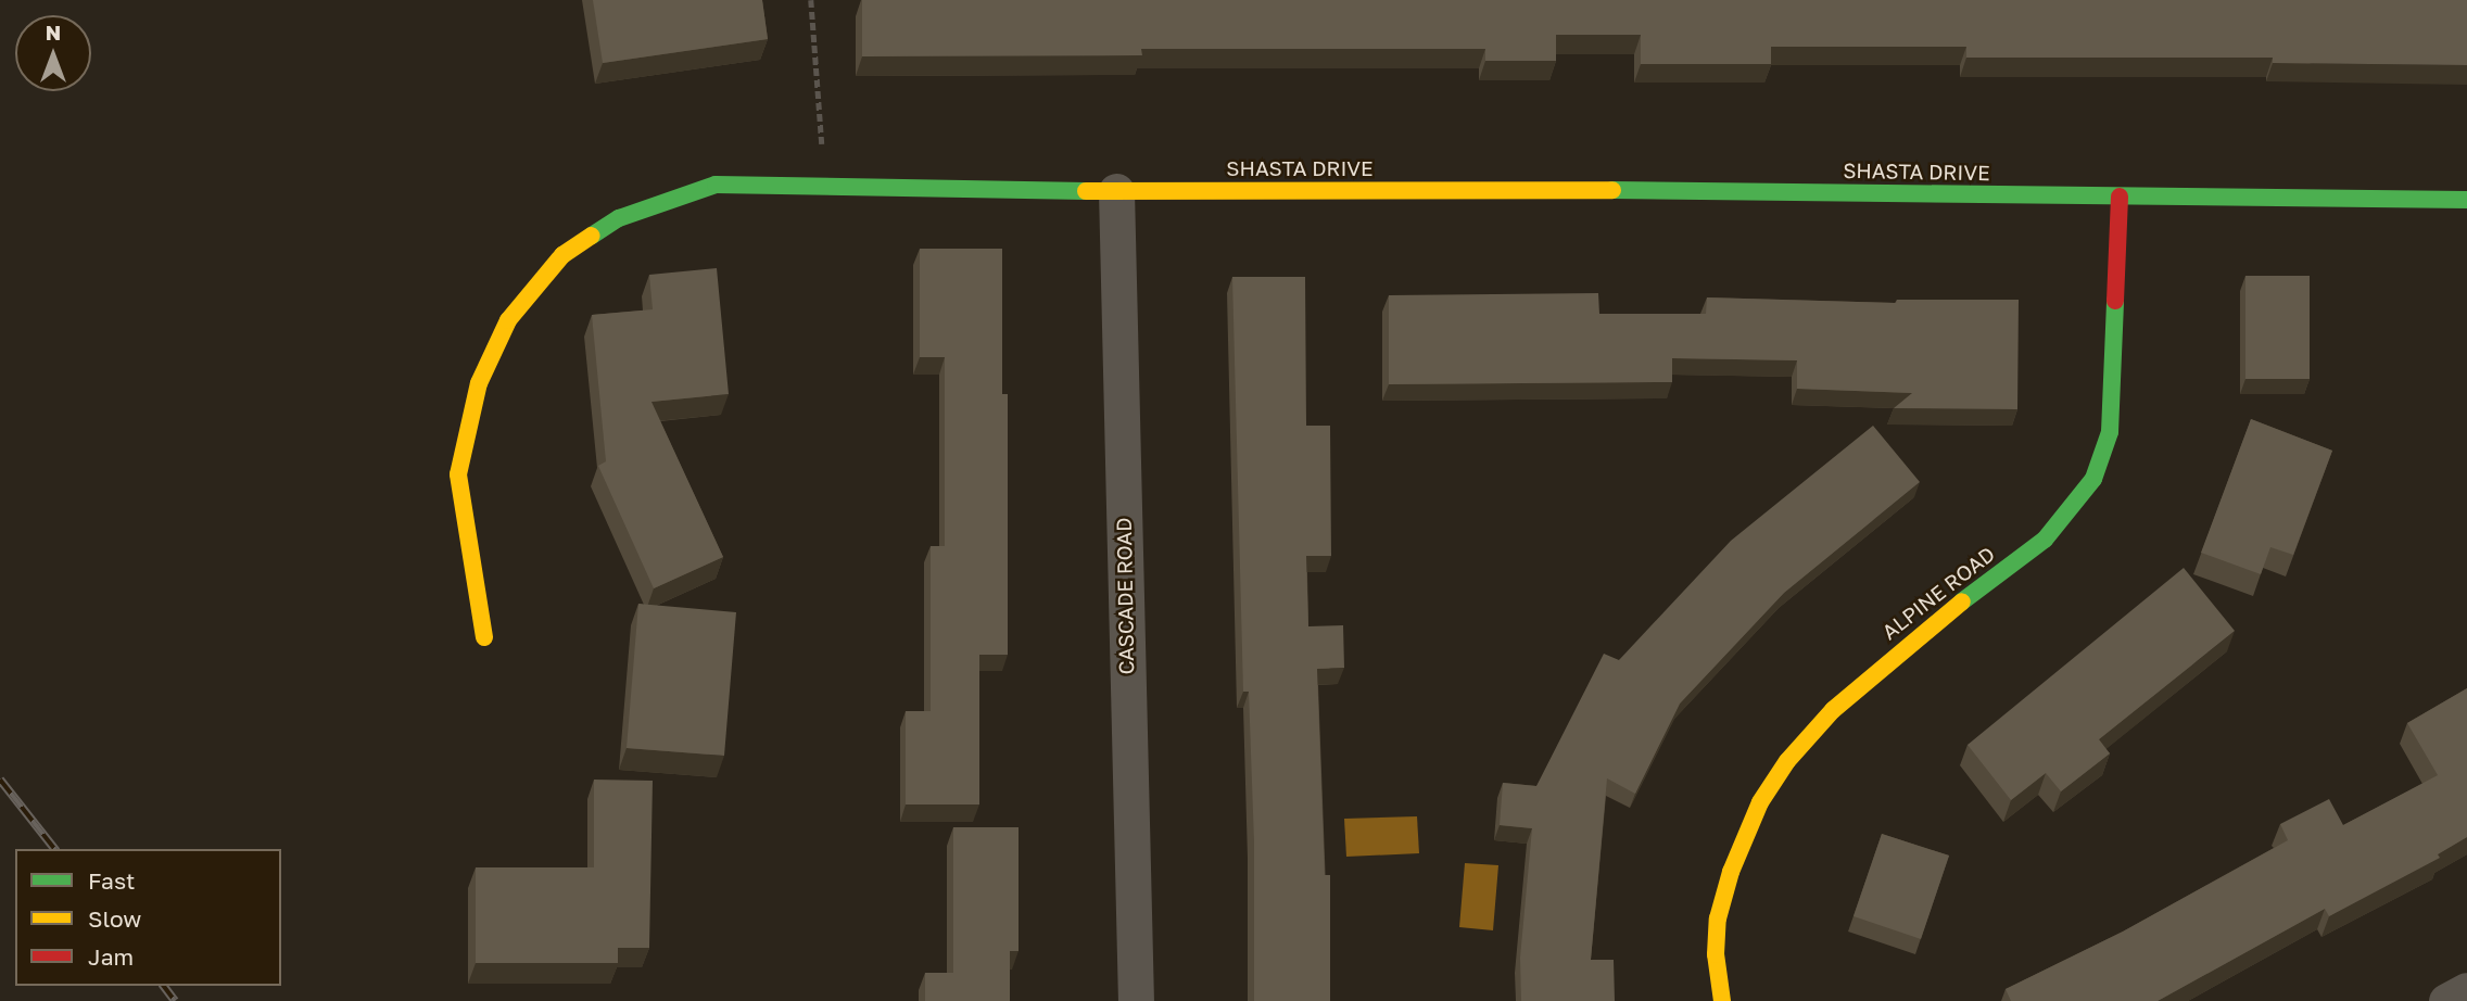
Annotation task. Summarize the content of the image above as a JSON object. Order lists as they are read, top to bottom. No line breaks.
{"streets":{"street":["SHASTA DRIVE","ALPINE ROAD","CASCADE ROAD"]},"crossings":[["SHASTA DRIVE","ALPINE ROAD"],["SHASTA DRIVE","CASCADE ROAD"]],"legend":["Fast","Slow","Jam"],"north":"top"}
